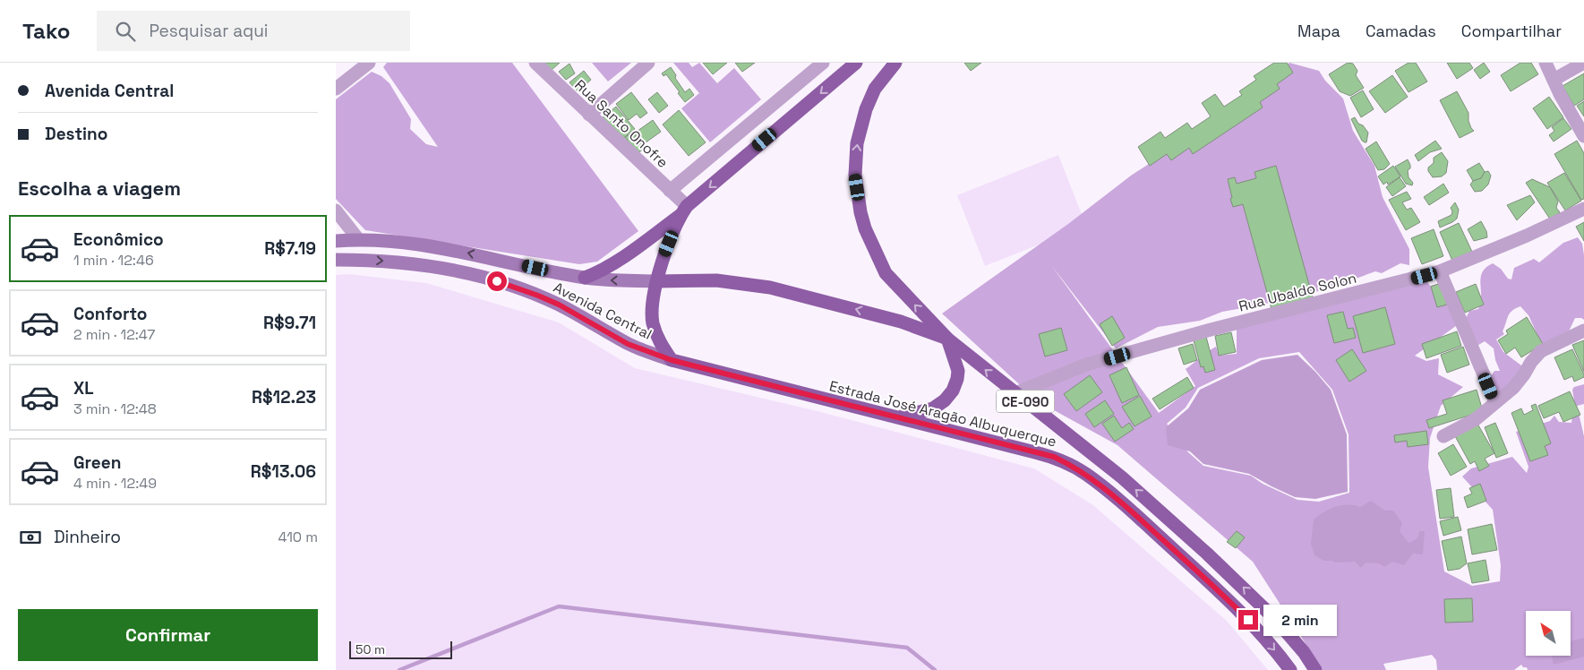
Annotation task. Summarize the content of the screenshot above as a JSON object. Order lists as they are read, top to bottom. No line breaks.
{"streets":{"main road":["Avenida Central","CE-090","Estrada José Aragão Albuquerque"],"street":["Rua Santo Onofre","Rua Ubaldo Solon"]},"crossings":[["Rua Ubaldo Solon","Estrada José Aragão Albuquerque"],["Avenida Central","Estrada José Aragão Albuquerque"]],"scale_bar":"50 m","north":"top left","page":{"header":"Tako","search":"Pesquisar aqui","nav":["Mapa","Camadas","Compartilhar"],"banner":["Avenida Central","Destino"],"heading":"Escolha a viagem","list":[{"name":"Econômico","note":"1 min · 12:46","value":"R$7.19"},{"name":"Conforto","note":"2 min · 12:47","value":"R$9.71"},{"name":"XL","note":"3 min · 12:48","value":"R$12.23"},{"name":"Green","note":"4 min · 12:49","value":"R$13.06"}],"pay":["Dinheiro","410 m"],"buttons":"Confirmar","bubble":"2 min","scale":"50 m"}}
